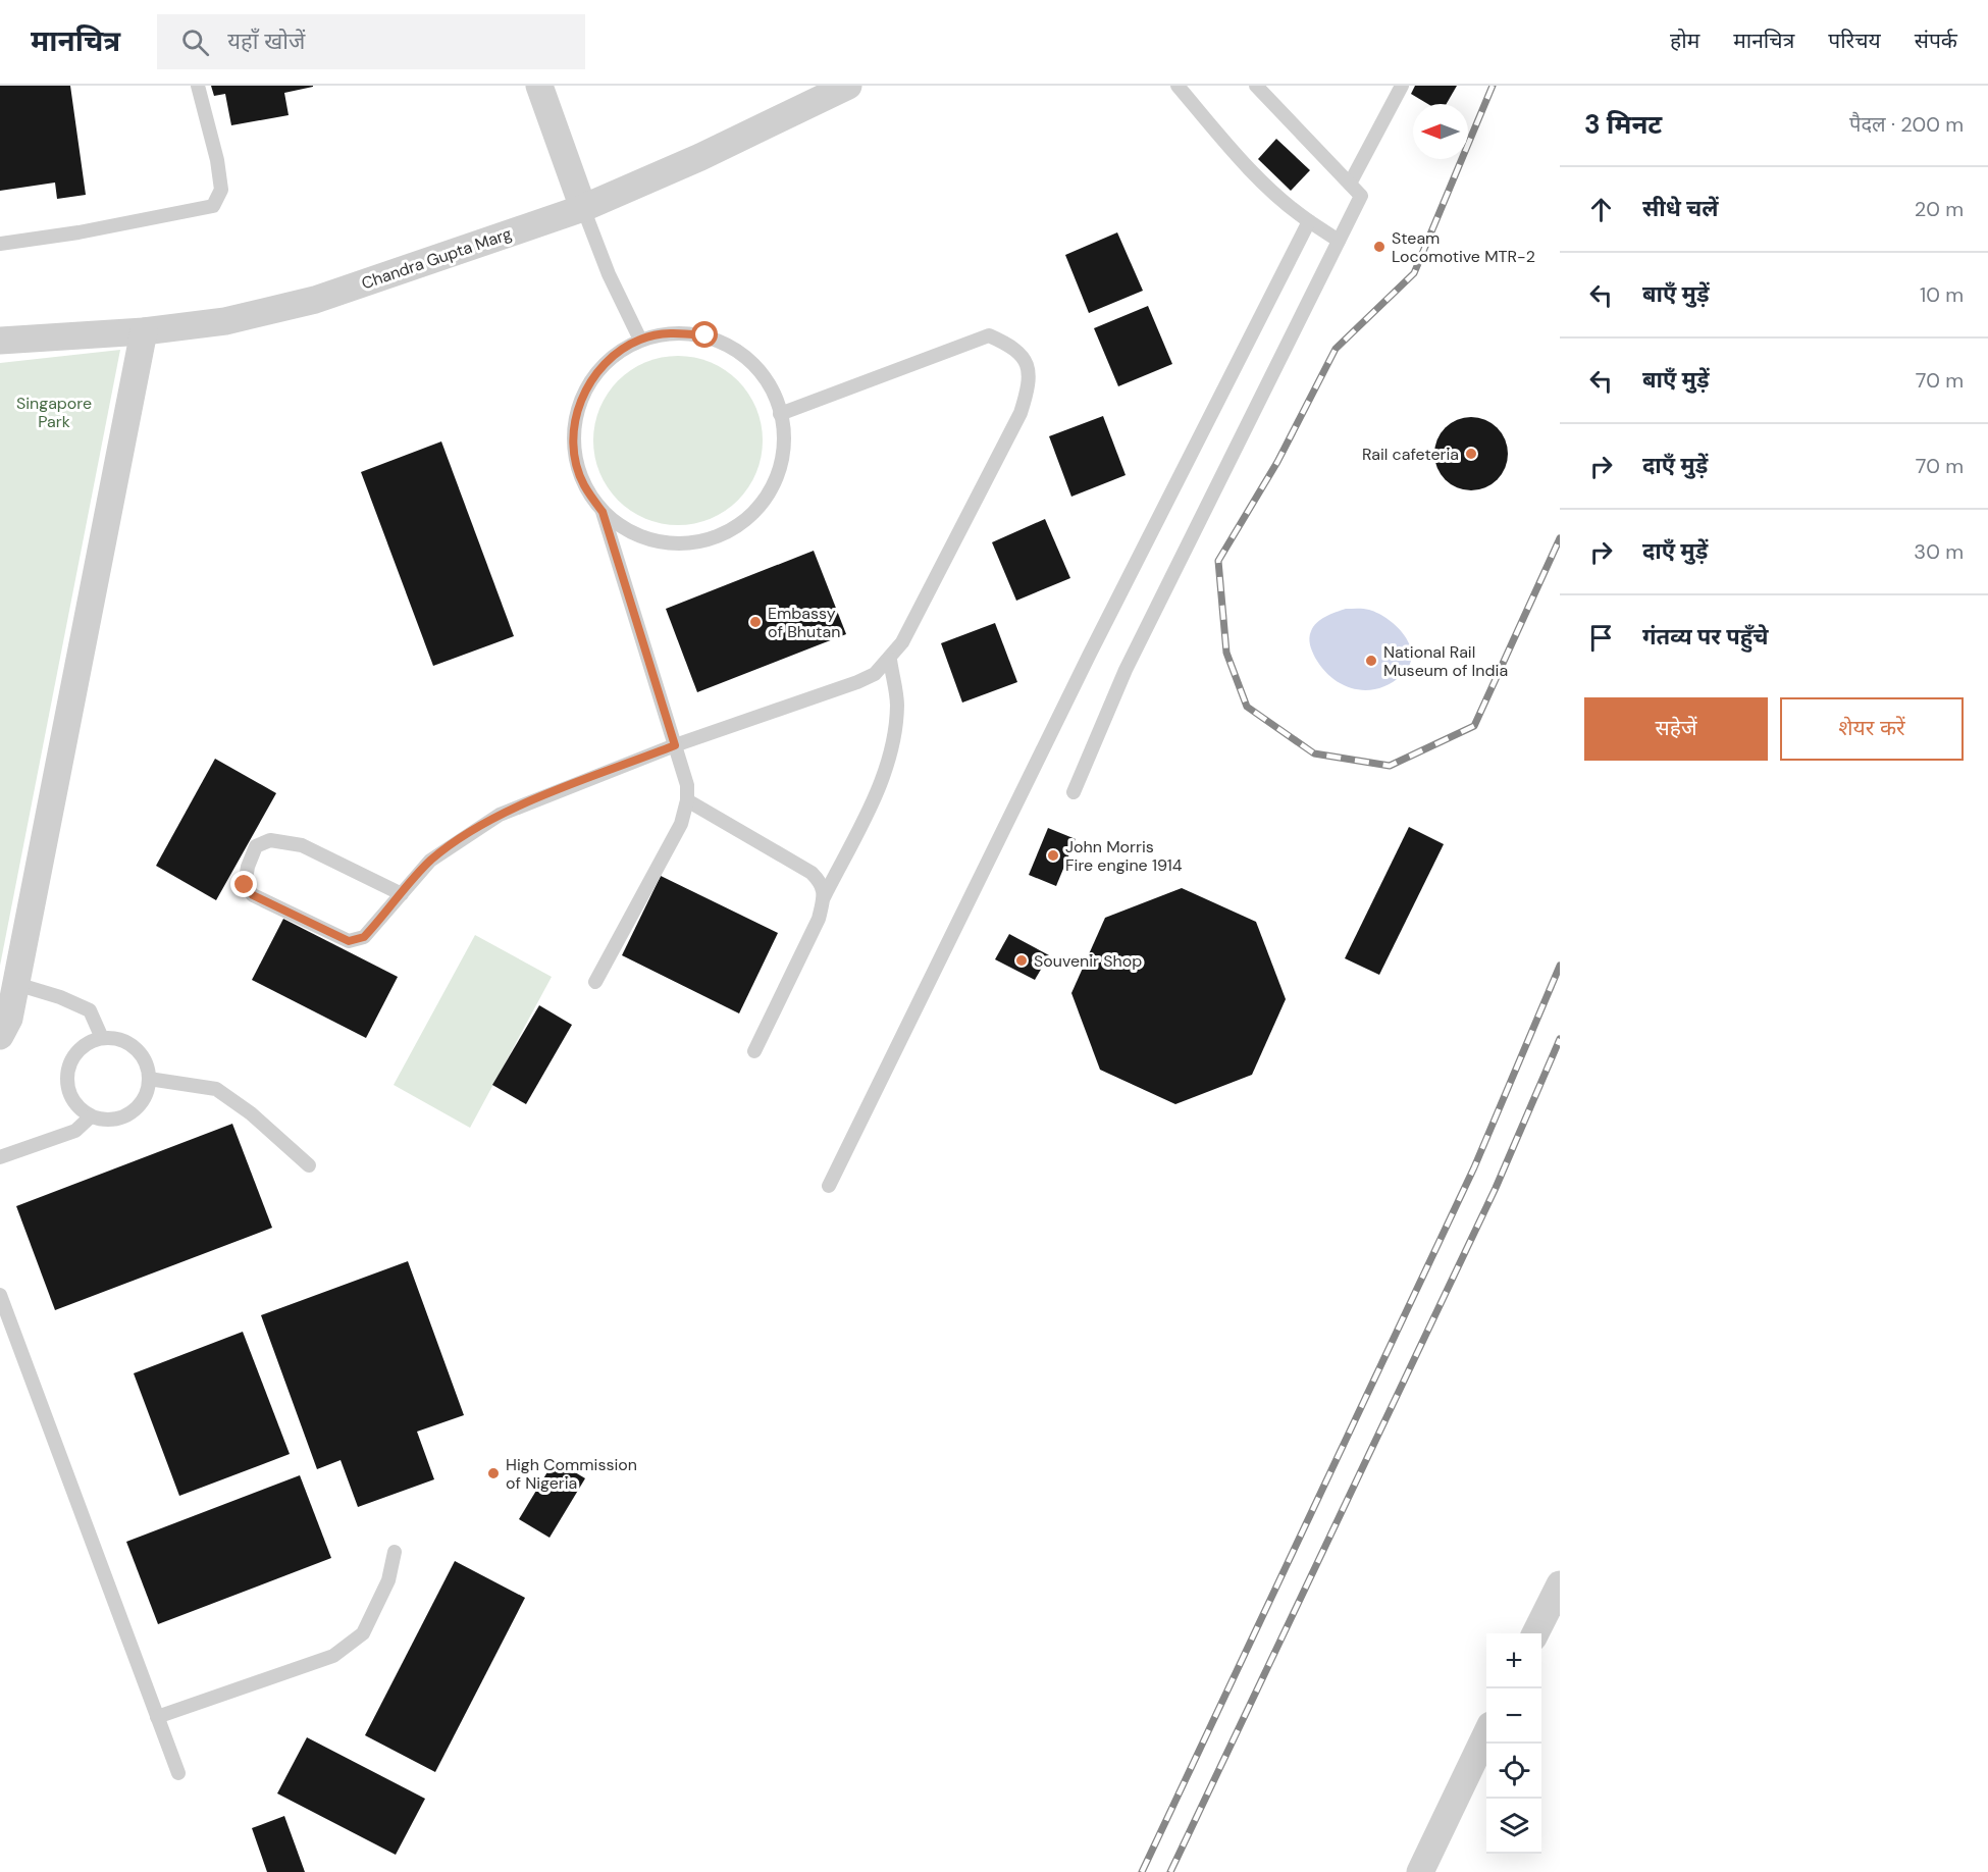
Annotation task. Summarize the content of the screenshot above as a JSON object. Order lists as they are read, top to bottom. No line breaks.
{"streets":{"street":["Chandra Gupta Marg"]},"parks":["Singapore Park"],"places":["Steam Locomotive MTR-2","Rail cafeteria","Embassy of Bhutan","National Rail Museum of India","John Morris Fire engine 1914","Souvenir Shop","High Commission of Nigeria"],"north":"left","page":{"header":"मानचित्र","search":"यहाँ खोजें","nav":["होम","मानचित्र","परिचय","संपर्क"],"heading":["3 मिनट","पैदल · 200 m"],"list":[["सीधे चलें","20 m"],["बाएँ मुड़ें","10 m"],["बाएँ मुड़ें","70 m"],["दाएँ मुड़ें","70 m"],["दाएँ मुड़ें","30 m"],"गंतव्य पर पहुँचे"],"buttons":["सहेजें","शेयर करें"],"map_buttons":["+","−"]}}
